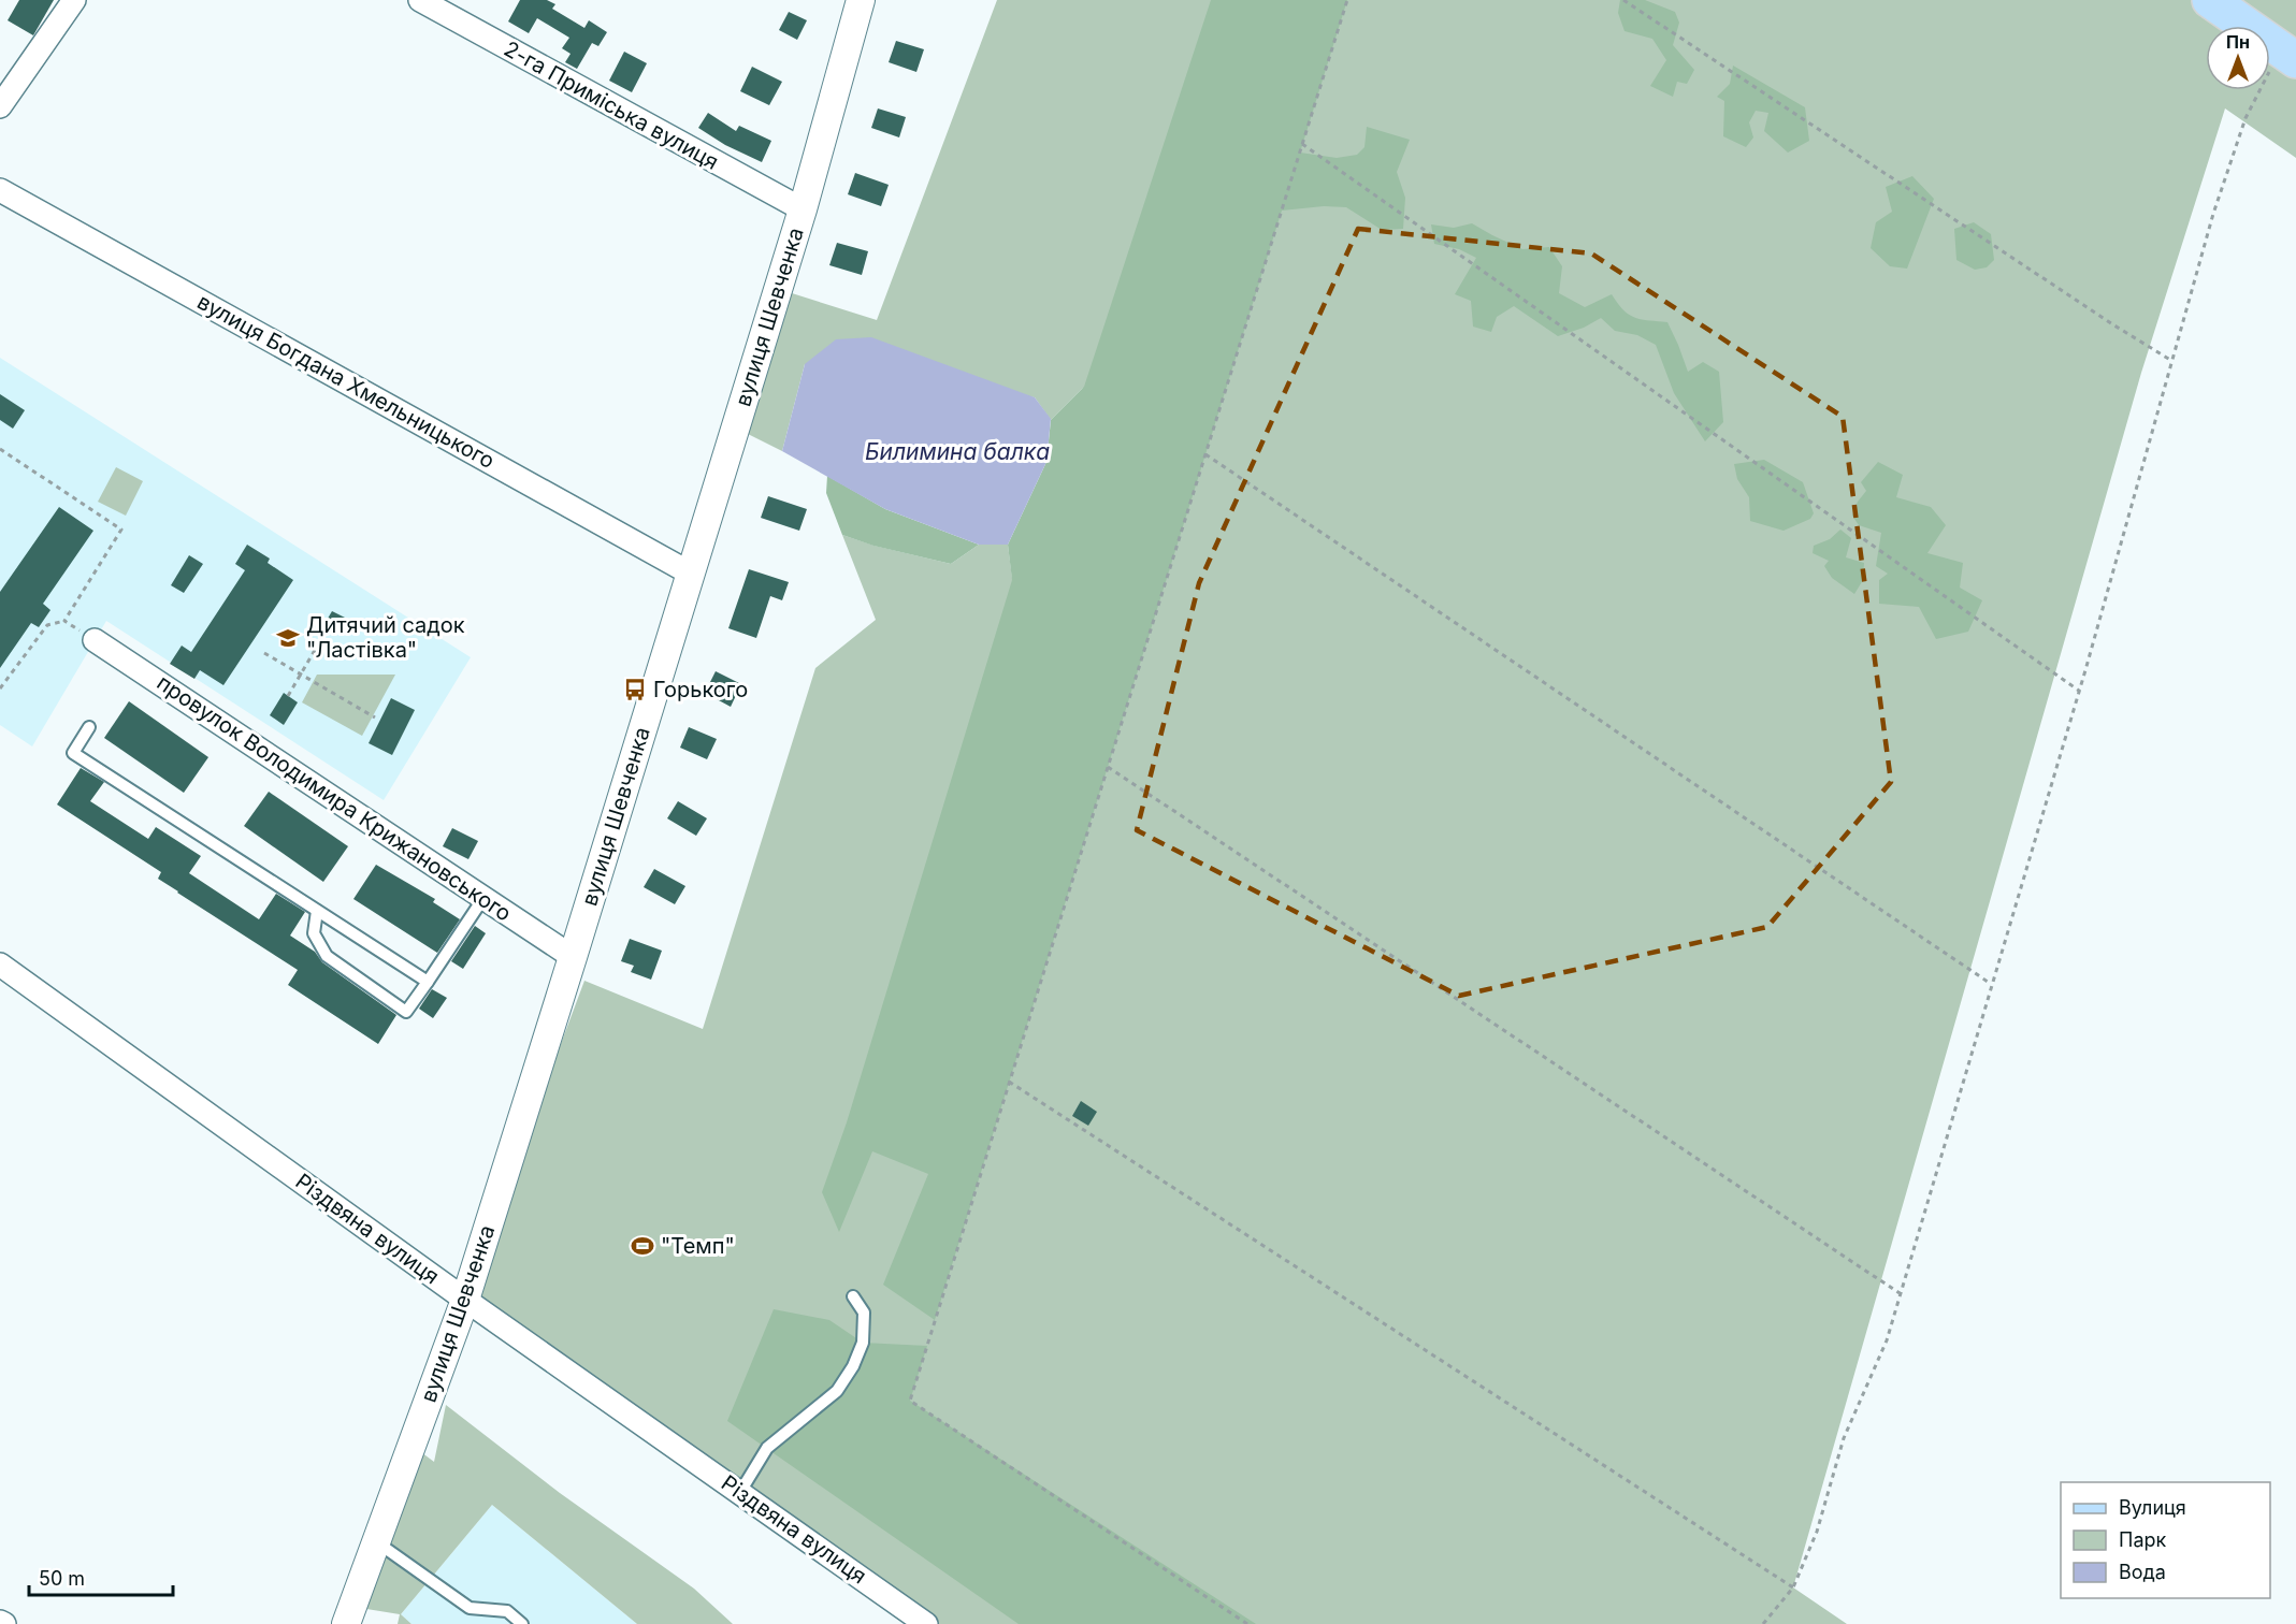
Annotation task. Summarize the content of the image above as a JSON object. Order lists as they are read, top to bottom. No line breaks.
{"streets":{"street":["2-га Приміська вулиця","вулиця Шевченка","вулиця Богдана Хмельницького","провулок Володимира Крижановського","Різдвяна вулиця"]},"crossings":[["2-га Приміська вулиця","вулиця Шевченка"],["вулиця Шевченка","вулиця Богдана Хмельницького"],["вулиця Шевченка","провулок Володимира Крижановського"],["вулиця Шевченка","Різдвяна вулиця"]],"water":["Билимина балка"],"places":{"school or university":["Дитячий садок \"Ластівка\""],"bus stop":["Горького"],"sports":["\"Темп\""]},"legend":["Вулиця","Парк","Вода"],"scale_bar":"50 m","north":"top"}
